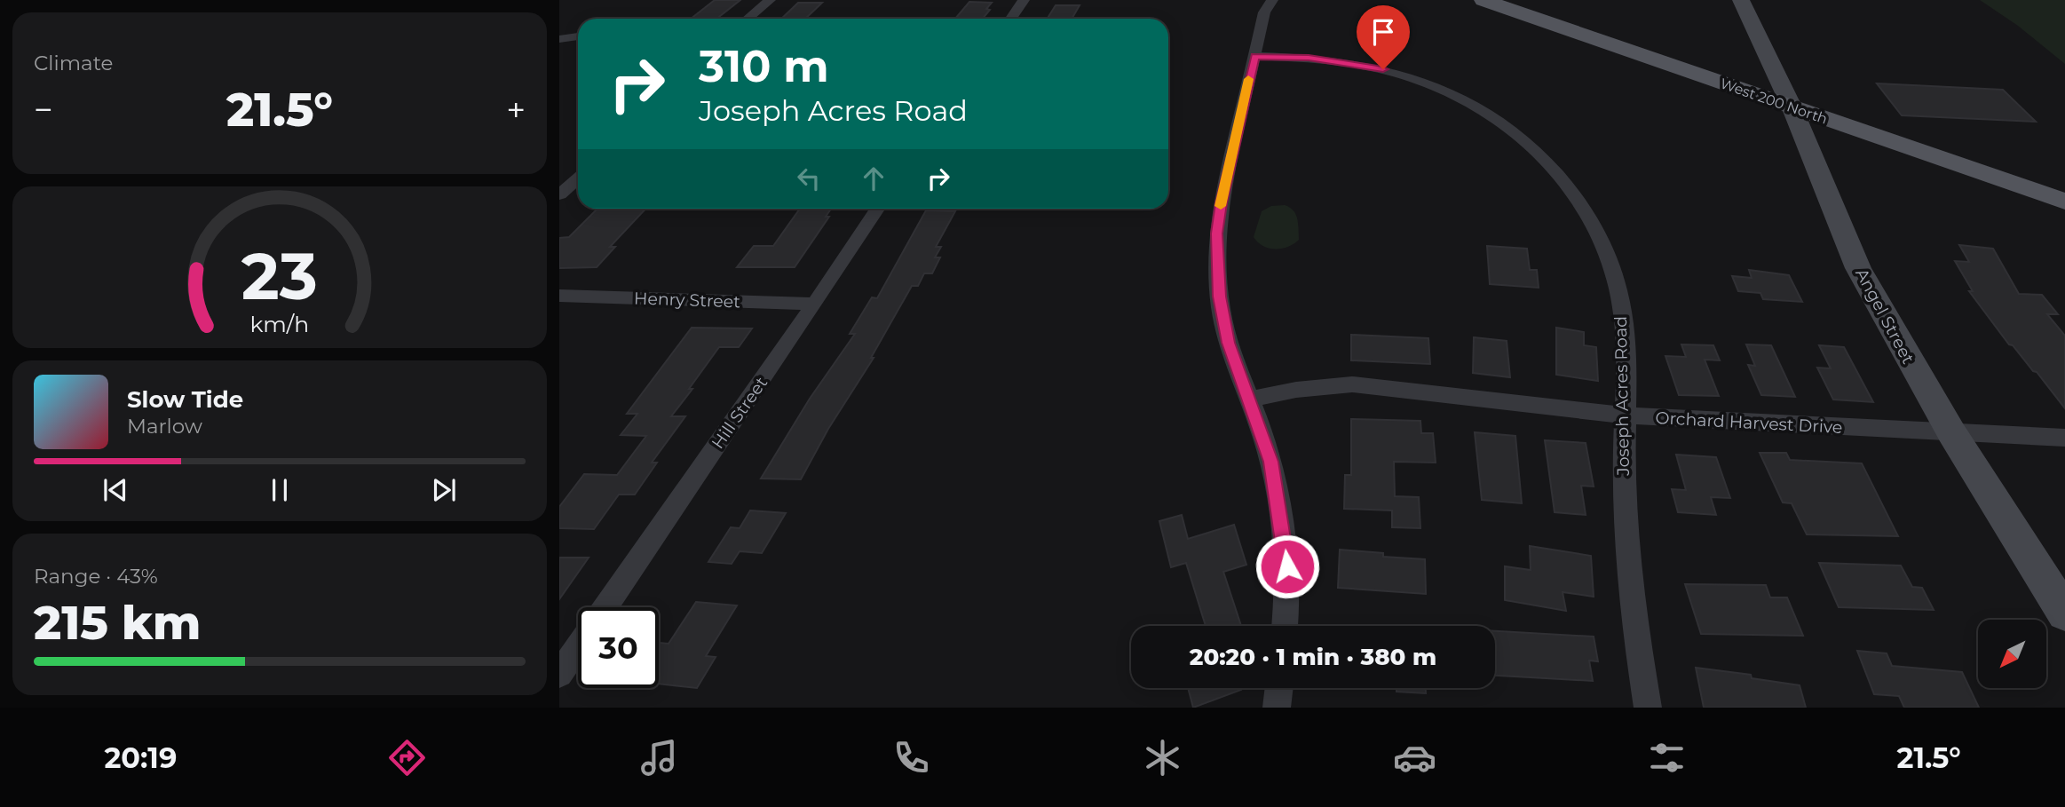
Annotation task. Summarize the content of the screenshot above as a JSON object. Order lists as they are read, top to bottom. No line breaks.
{"streets":{"main road":["West 200 North","Angel Street"],"street":["Henry Street","Joseph Acres Road","Hill Street","Orchard Harvest Drive"]},"crossings":[["West 200 North","Angel Street"],["Henry Street","Hill Street"],["Angel Street","Orchard Harvest Drive"],["Joseph Acres Road","Orchard Harvest Drive"]],"north":"bottom left","page":{"tile":["Climate",["Range · 43%","215 km"]],"turn":["310 m","Joseph Acres Road"],"heat":["−","21.5°","+"],"song":["Slow Tide","Marlow"],"limit":"30","trip":"20:20 · 1 min · 380 m","tabs":["20:19","21.5°"],"gauge":["23","km/h"]}}
